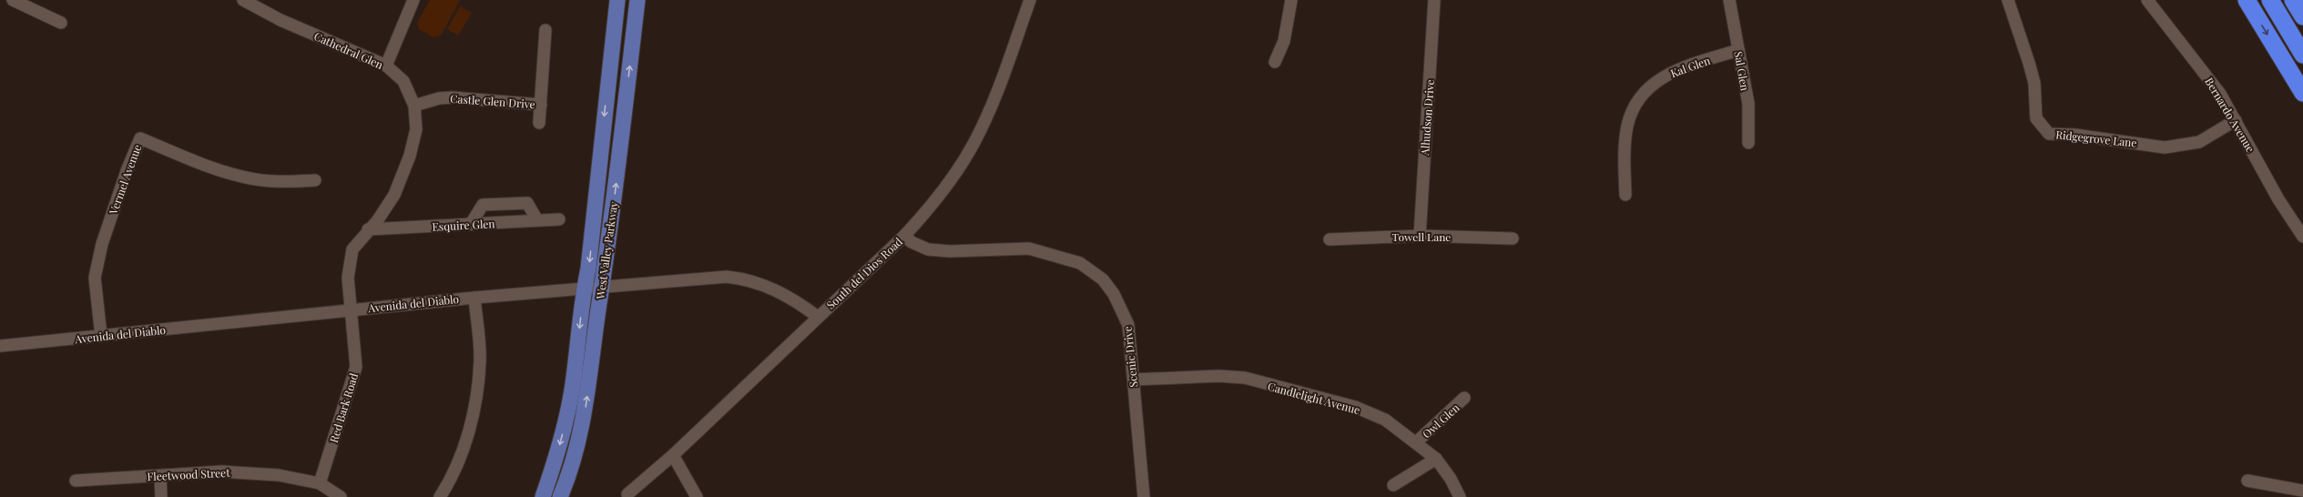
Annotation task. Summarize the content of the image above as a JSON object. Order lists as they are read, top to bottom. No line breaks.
{"streets":{"main road":["West Valley Parkway"],"street":["Cathedral Glen","Kal Glen","Sal Glen","Castle Glen Drive","Bernardo Avenue","Alhudson Drive","Ridgegrove Lane","Vermel Avenue","Esquire Glen","Towell Lane","South del Dios Road","Avenida del Diablo","Scenic Drive","Candlelight Avenue","Red Bark Road","Owl Glen","Fleetwood Street"]},"crossings":[["Cathedral Glen","Castle Glen Drive"],["Cathedral Glen","Esquire Glen"],["Cathedral Glen","Avenida del Diablo"],["Cathedral Glen","Red Bark Road"],["Kal Glen","Sal Glen"],["Bernardo Avenue","Ridgegrove Lane"],["Alhudson Drive","Towell Lane"],["Vermel Avenue","Avenida del Diablo"],["West Valley Parkway","Avenida del Diablo"],["South del Dios Road","Avenida del Diablo"],["South del Dios Road","Scenic Drive"],["Avenida del Diablo","Red Bark Road"],["Scenic Drive","Candlelight Avenue"],["Candlelight Avenue","Owl Glen"],["Red Bark Road","Fleetwood Street"]]}
